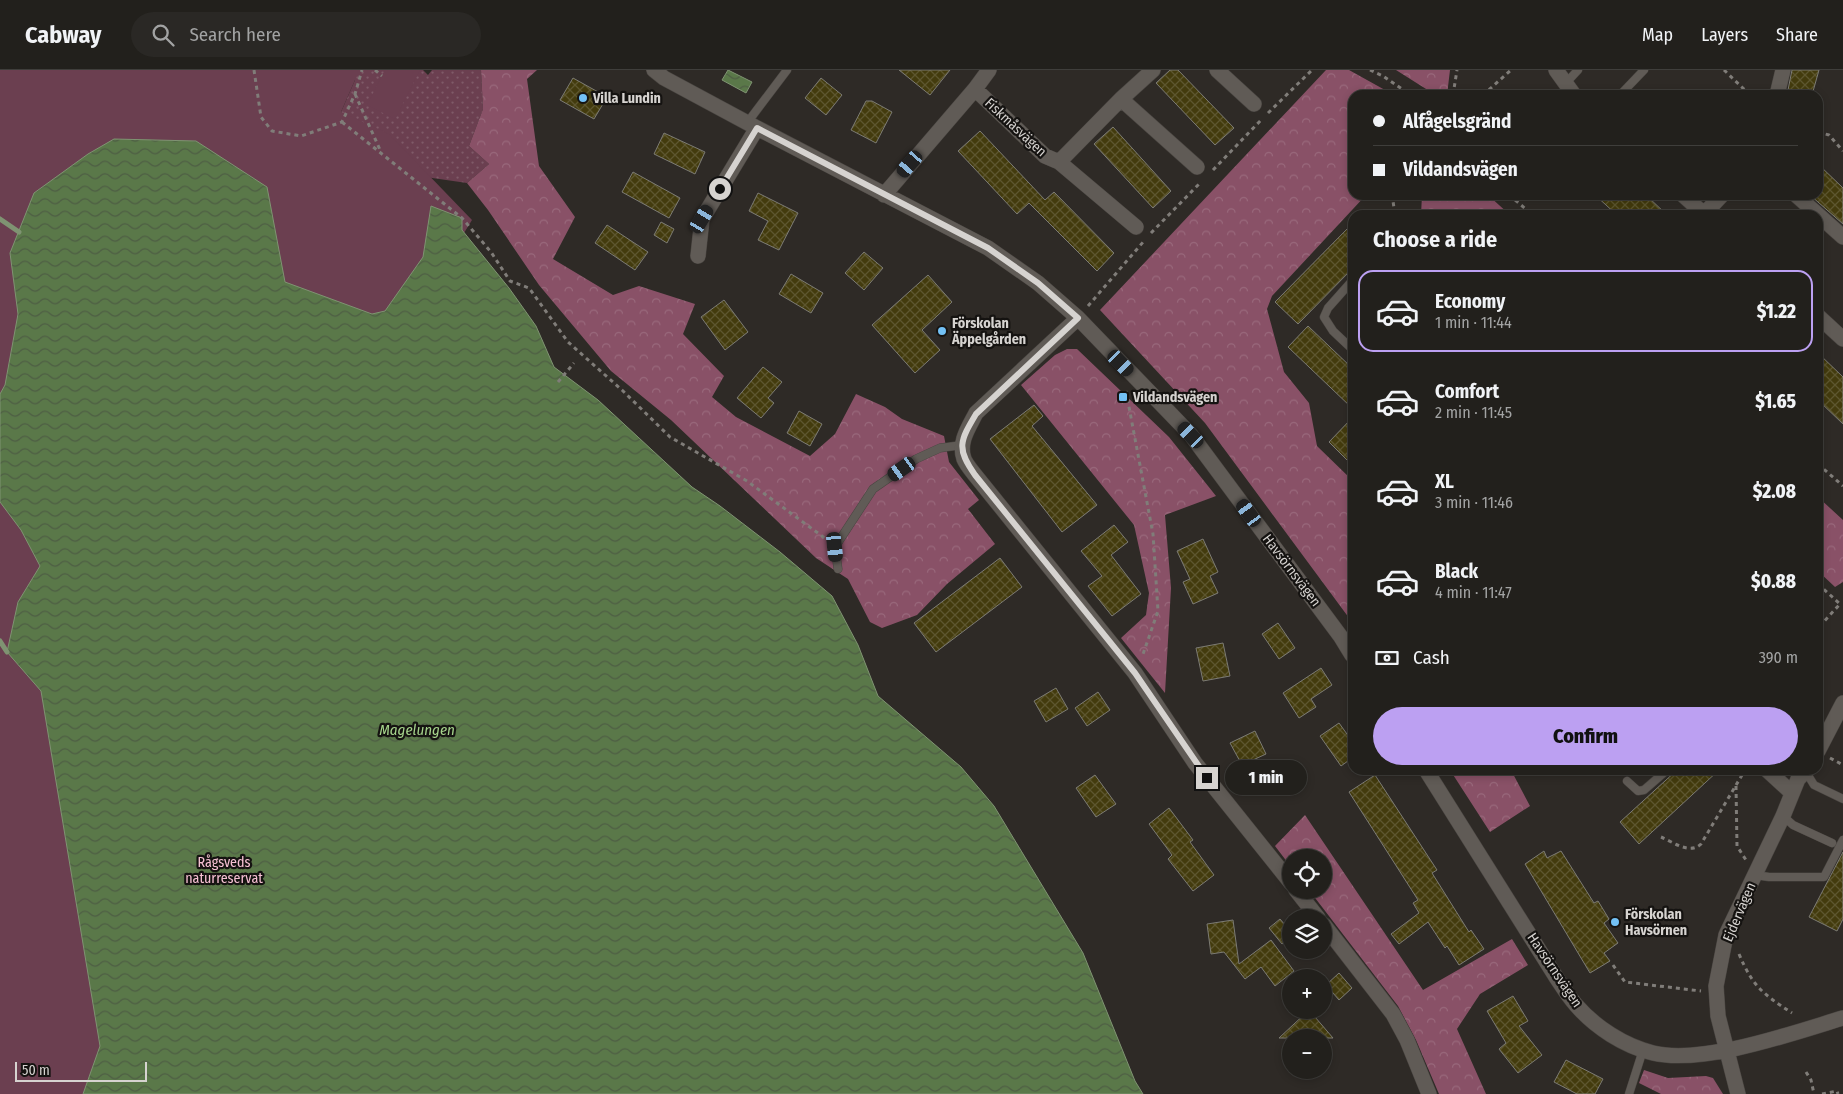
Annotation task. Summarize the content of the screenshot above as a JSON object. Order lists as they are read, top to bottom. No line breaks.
{"streets":{"street":["Fiskmåsvägen","Havsörnsvägen","Ejdervägen"]},"crossings":[["Fiskmåsvägen","Havsörnsvägen"],["Havsörnsvägen","Ejdervägen"]],"water":["Magelungen"],"parks":["Rågsveds naturreservat"],"places":{"other":["Villa Lundin","Förskolan Äppelgården","Förskolan Havsörnen"],"transit":["Vildandsvägen"]},"scale_bar":"50 m","page":{"header":"Cabway","search":"Search here","nav":["Map","Layers","Share"],"banner":["Alfågelsgränd","Vildandsvägen"],"heading":"Choose a ride","list":[{"name":"Economy","note":"1 min · 11:44","value":"$1.22"},{"name":"Comfort","note":"2 min · 11:45","value":"$1.65"},{"name":"XL","note":"3 min · 11:46","value":"$2.08"},{"name":"Black","note":"4 min · 11:47","value":"$0.88"}],"pay":["Cash","390 m"],"buttons":"Confirm","bubble":"1 min","map_buttons":["+","−"],"scale":"50 m"}}
